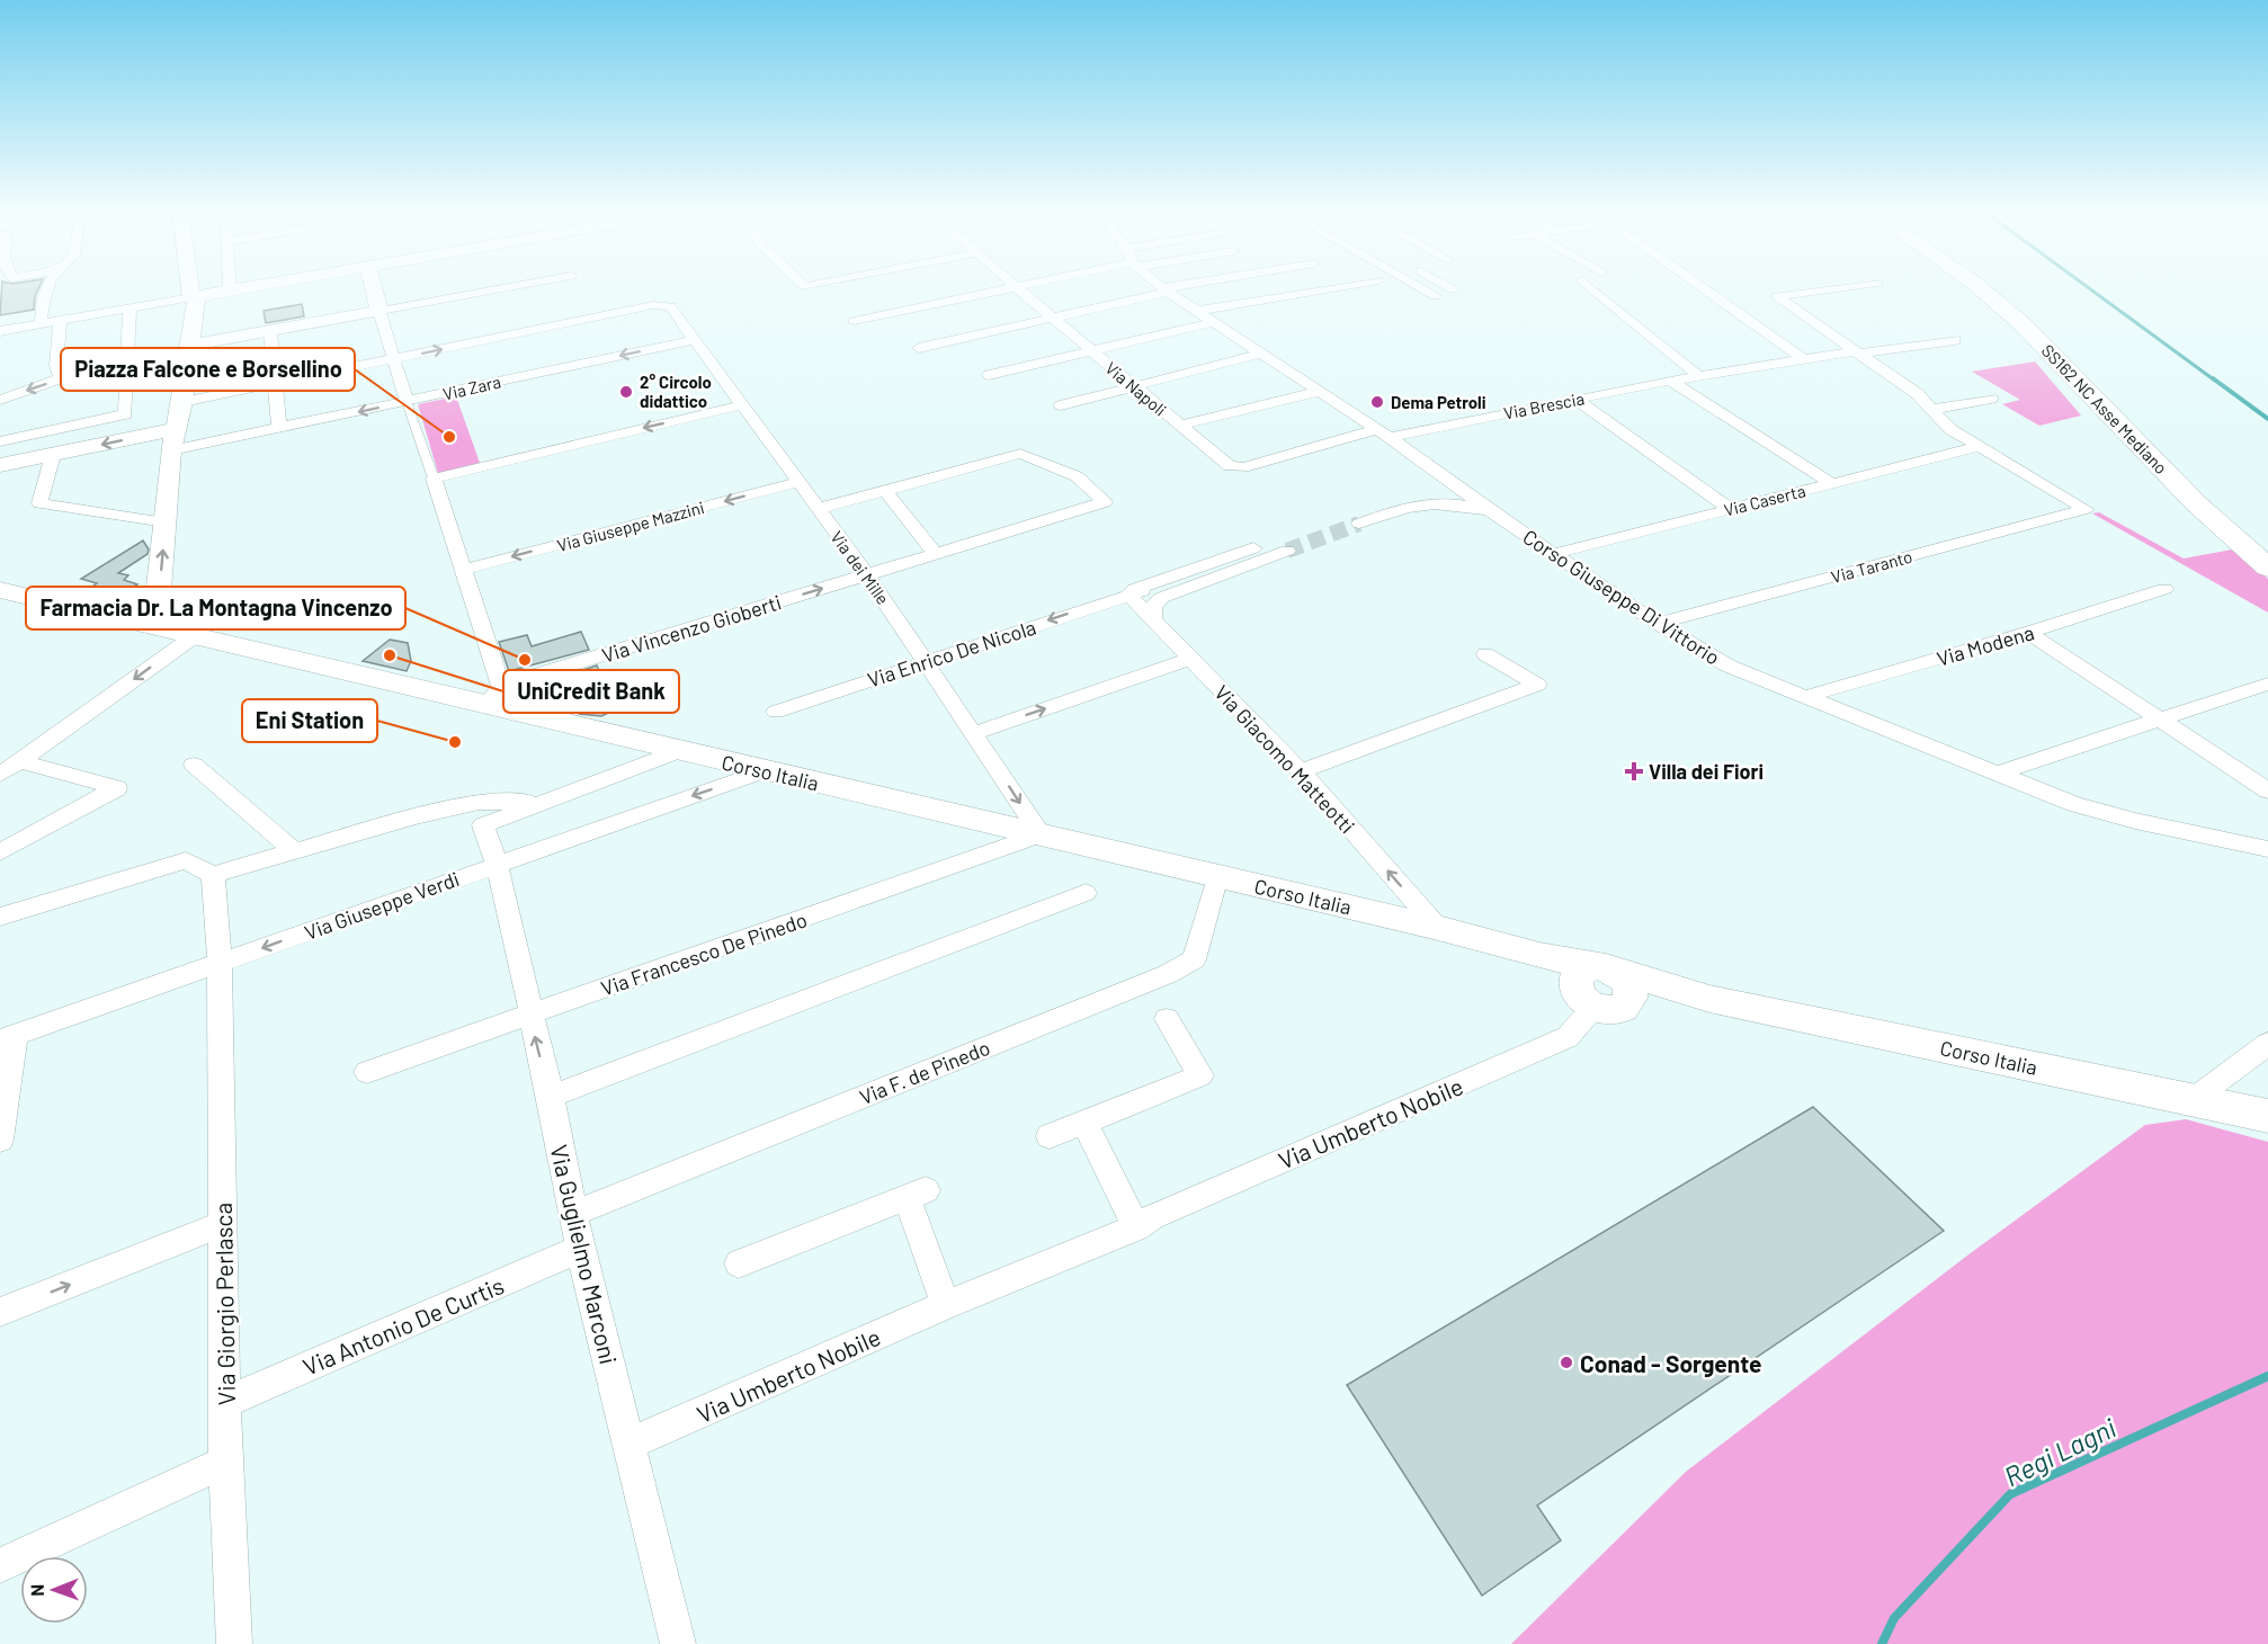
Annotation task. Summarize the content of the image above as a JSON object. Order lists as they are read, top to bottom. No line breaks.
{"streets":{"highway":["SS162 NC Asse Mediano"],"main road":["Corso Italia"],"street":["Via Zara","Via Napoli","Via Brescia","Via Caserta","Via Giuseppe Mazzini","Via Taranto","Via dei Mille","Corso Giuseppe Di Vittorio","Via Vincenzo Gioberti","Via Modena","Via Enrico De Nicola","Via Giacomo Matteotti","Via Giuseppe Verdi","Via Francesco De Pinedo","Via F. de Pinedo","Via Umberto Nobile","Via Guglielmo Marconi","Via Giorgio Perlasca","Via Antonio De Curtis"]},"crossings":[["Via Zara","Via dei Mille"],["Via Napoli","Via Brescia"],["Via Napoli","Corso Giuseppe Di Vittorio"],["Via Brescia","Corso Giuseppe Di Vittorio"],["Via Caserta","Via Taranto"],["Via Caserta","Corso Giuseppe Di Vittorio"],["Via Giuseppe Mazzini","Via dei Mille"],["Via Taranto","Corso Giuseppe Di Vittorio"],["Via dei Mille","Via Vincenzo Gioberti"],["Via dei Mille","Via Enrico De Nicola"],["Via dei Mille","Corso Italia"],["Via dei Mille","Via Francesco De Pinedo"],["Corso Giuseppe Di Vittorio","Via Modena"],["Via Vincenzo Gioberti","Corso Italia"],["Via Enrico De Nicola","Via Giacomo Matteotti"],["Via Giacomo Matteotti","Corso Italia"],["Corso Italia","Via Giuseppe Verdi"],["Corso Italia","Via Francesco De Pinedo"],["Corso Italia","Via F. de Pinedo"],["Corso Italia","Via Umberto Nobile"],["Via Giuseppe Verdi","Via Guglielmo Marconi"],["Via Giuseppe Verdi","Via Giorgio Perlasca"],["Via Francesco De Pinedo","Via Guglielmo Marconi"],["Via F. de Pinedo","Via Guglielmo Marconi"],["Via Umberto Nobile","Via Guglielmo Marconi"],["Via Guglielmo Marconi","Via Antonio De Curtis"],["Via Giorgio Perlasca","Via Antonio De Curtis"]],"one_way":["Via dei Mille","Via Giacomo Matteotti"],"water":["Regi Lagni"],"places":{"other":["2° Circolo didattico","Dema Petroli","Piazza Falcone e Borsellino","UniCredit Bank","Farmacia Dr. La Montagna Vincenzo","Eni Station","Conad - Sorgente"],"health":["Villa dei Fiori"]},"north":"left"}
